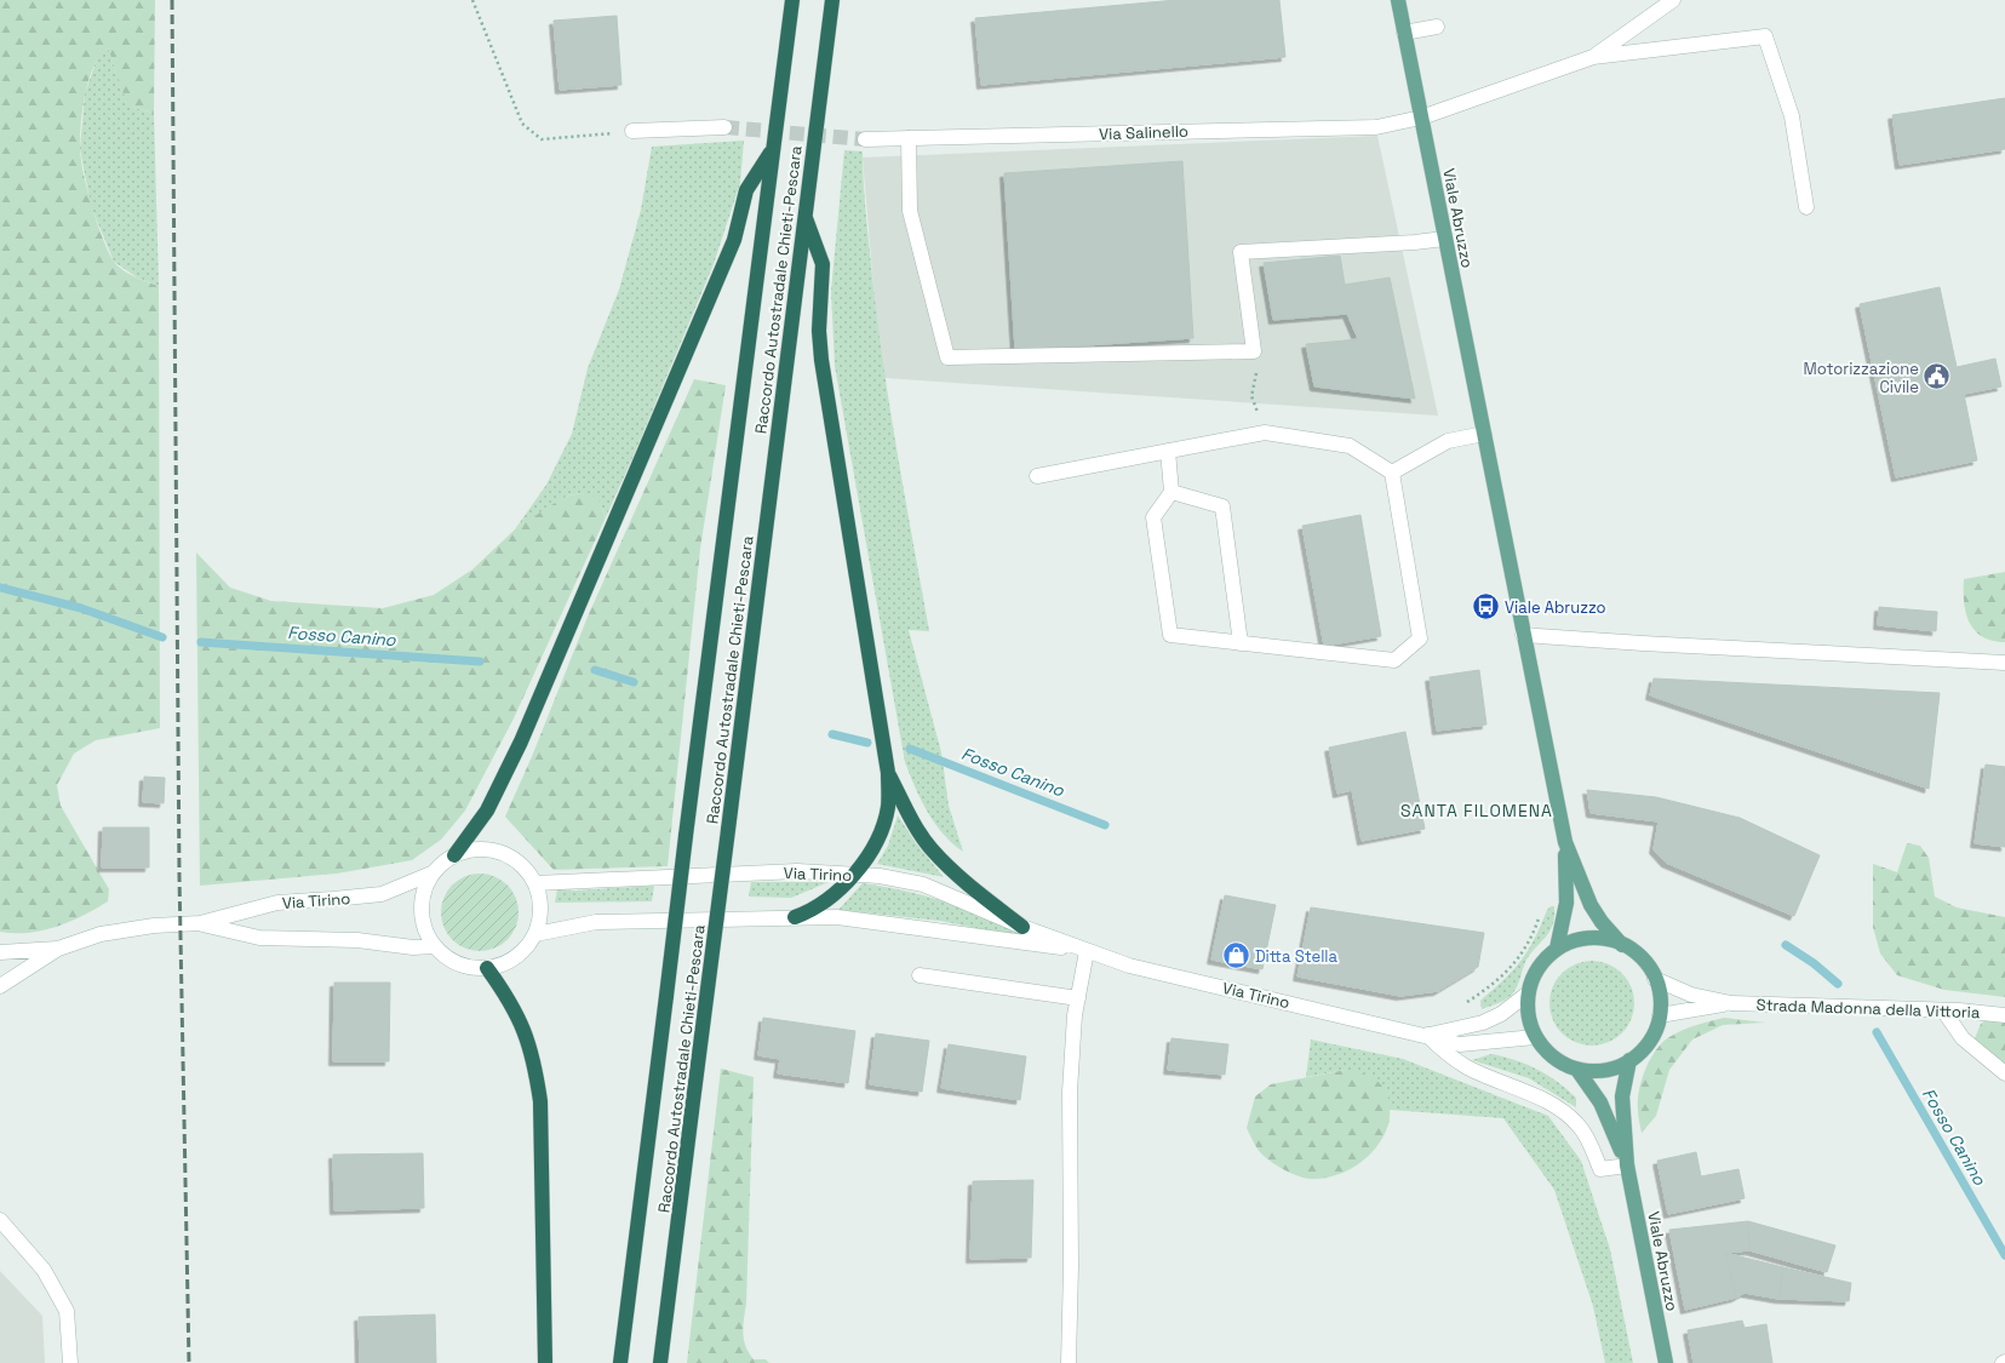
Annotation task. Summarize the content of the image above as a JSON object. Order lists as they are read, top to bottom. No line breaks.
{"streets":{"highway":["Raccordo Autostradale Chieti-Pescara"],"main road":["Via Salinello","Viale Abruzzo","Via Tirino","Strada Madonna della Vittoria"]},"crossings":[["Via Salinello","Viale Abruzzo"],["Viale Abruzzo","Via Tirino"],["Viale Abruzzo","Strada Madonna della Vittoria"],["Via Tirino","Strada Madonna della Vittoria"]],"districts":["SANTA FILOMENA"],"water":["Fosso Canino"],"places":{"public building":["Motorizzazione Civile"],"bus stop":["Viale Abruzzo"],"shop":["Ditta Stella"]}}
